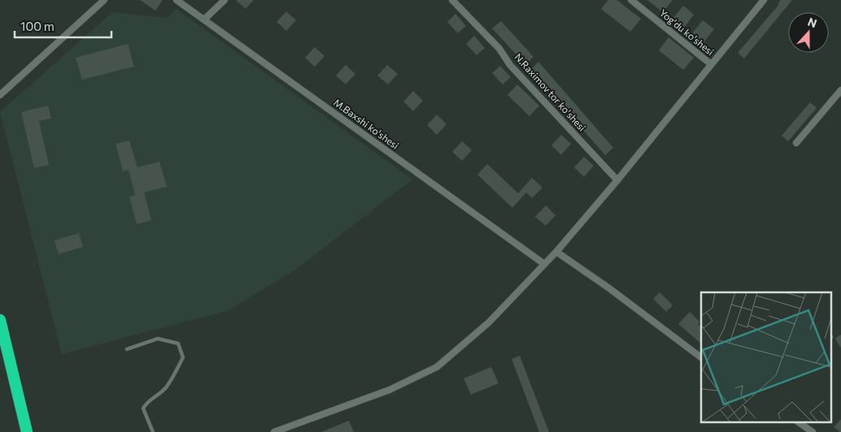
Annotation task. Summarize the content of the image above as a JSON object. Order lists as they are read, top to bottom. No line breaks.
{"streets":{"street":["Yog'du ko'shesi","N.Raximov tor ko'shesi","M.Baxshi ko'shesi"]},"scale_bar":"100 m","north":"top"}
